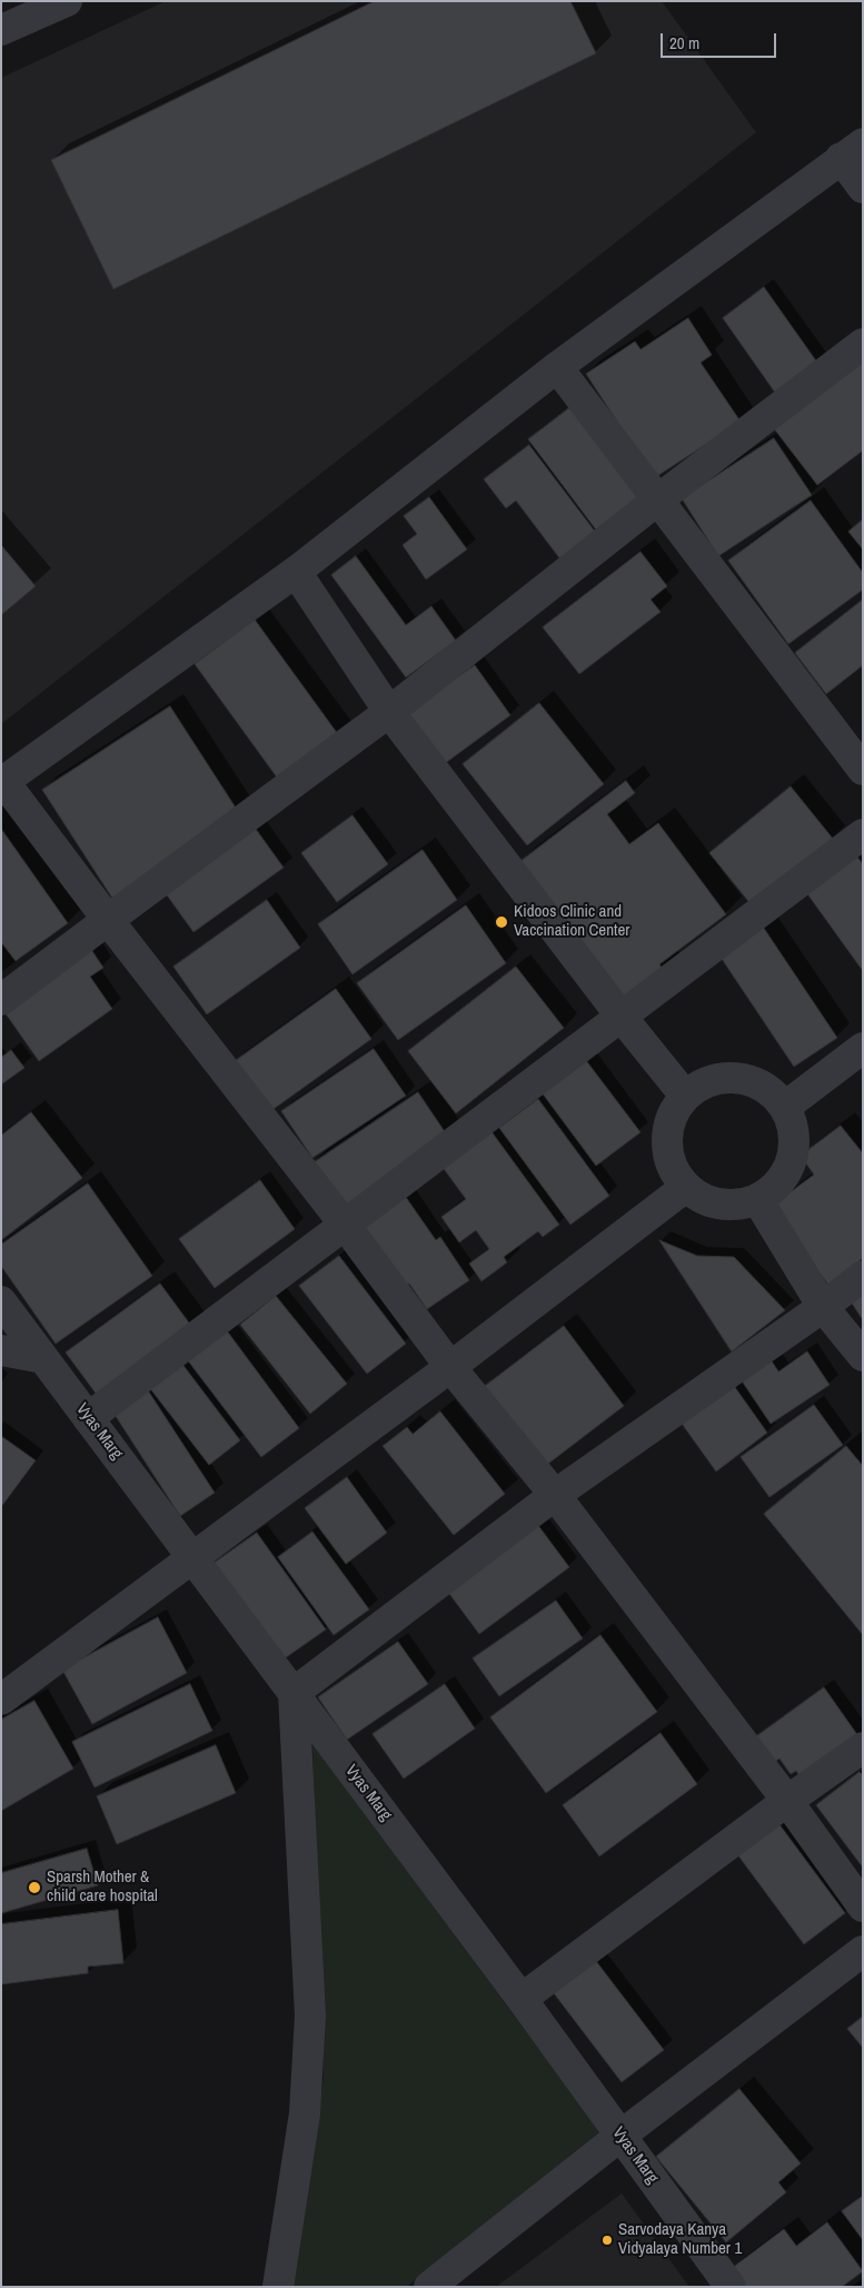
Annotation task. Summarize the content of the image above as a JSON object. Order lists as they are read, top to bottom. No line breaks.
{"streets":{"street":["Vyas Marg"]},"places":["Kidoos Clinic and Vaccination Center","Sparsh Mother & child care hospital","Sarvodaya Kanya Vidyalaya Number 1"],"scale_bar":"20 m"}
